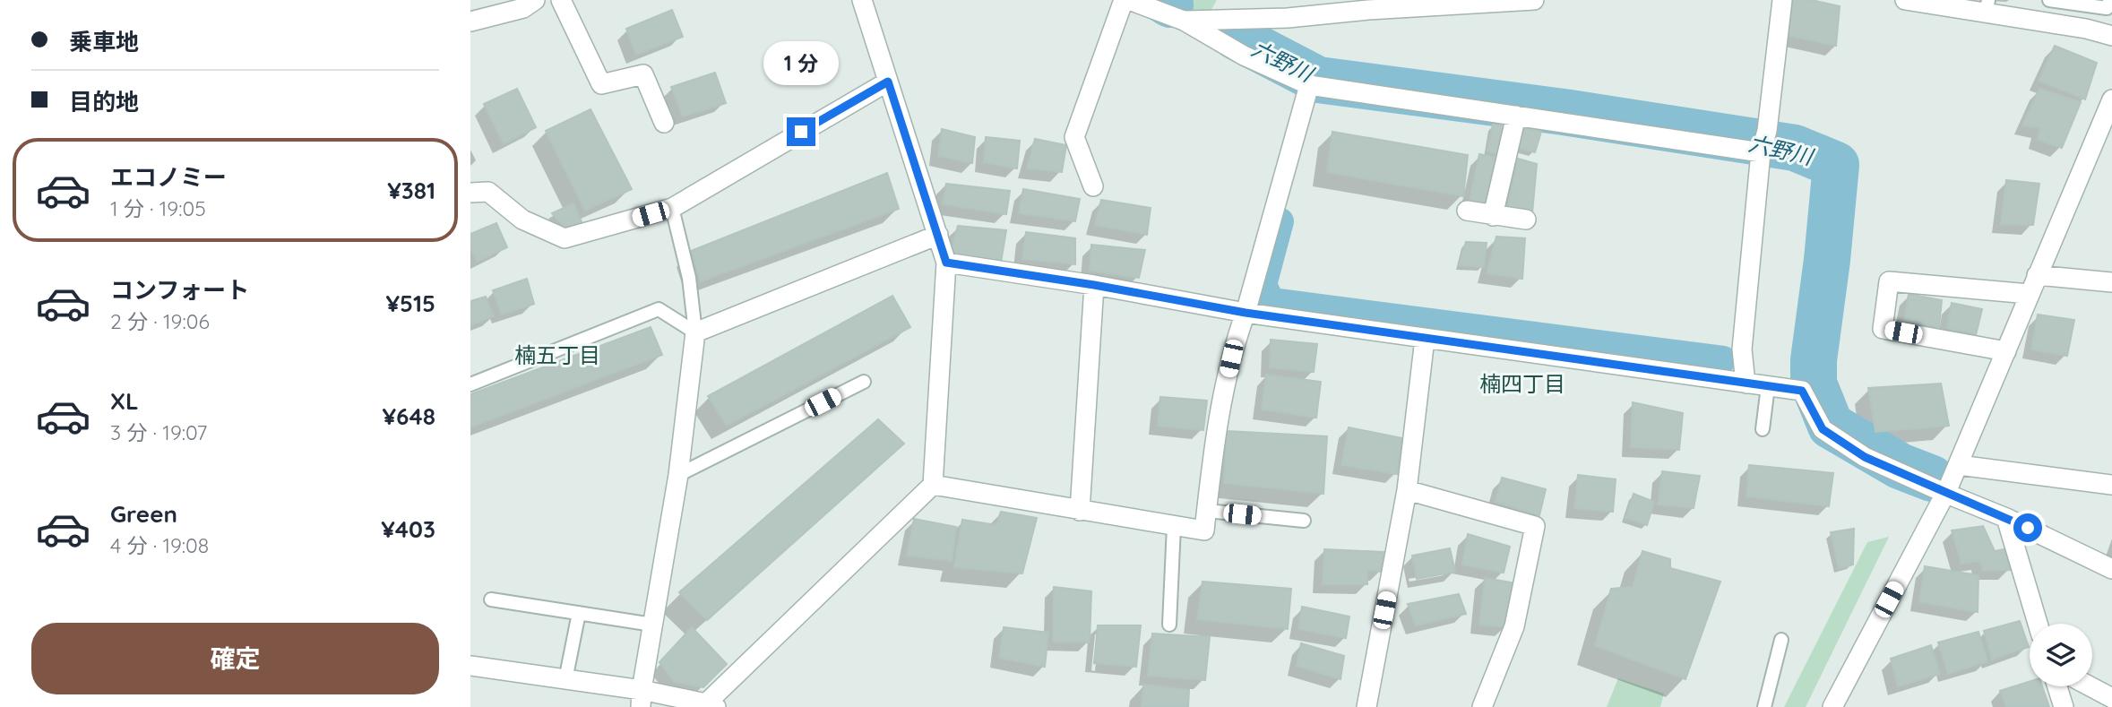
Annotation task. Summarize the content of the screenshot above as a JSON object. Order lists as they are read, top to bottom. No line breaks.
{"districts":["楠五丁目","楠四丁目"],"water":["六野川"],"page":{"banner":["乗車地","目的地"],"bubble":"1 分","list":[{"name":"エコノミー","note":"1 分 · 19:05","value":"¥381"},{"name":"コンフォート","note":"2 分 · 19:06","value":"¥515"},{"name":"XL","note":"3 分 · 19:07","value":"¥648"},{"name":"Green","note":"4 分 · 19:08","value":"¥403"}],"buttons":"確定"}}
